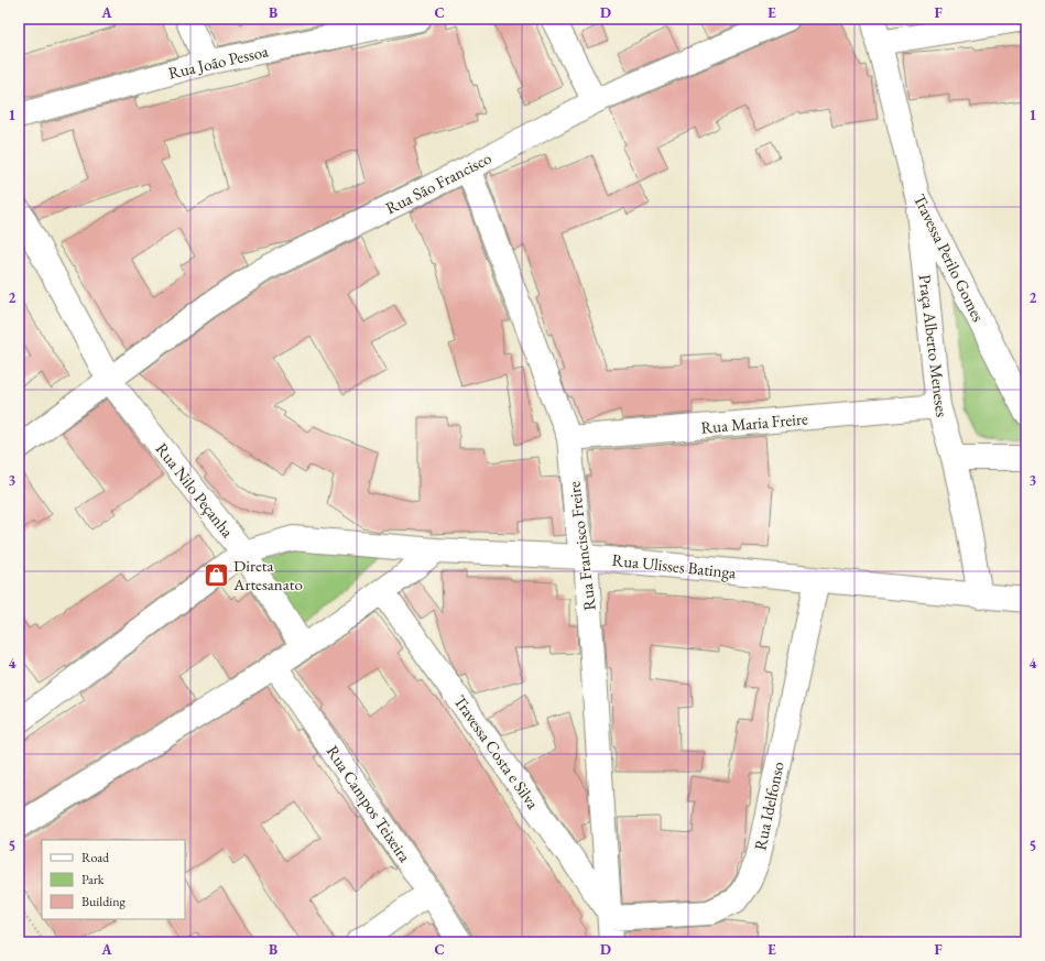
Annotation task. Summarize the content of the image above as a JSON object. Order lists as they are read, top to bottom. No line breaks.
{"streets":{"street":["Rua João Pessoa","Rua São Francisco","Travessa Perilo Gomes","Praça Alberto Meneses","Rua Maria Freire","Rua Nilo Peçanha","Rua Francisco Freire","Rua Ulisses Batinga","Travessa Costa e Silva","Rua Campos Teixeira","Rua Idelfonso"]},"crossings":[["Rua São Francisco","Rua Nilo Peçanha"],["Rua São Francisco","Rua Francisco Freire"],["Travessa Perilo Gomes","Praça Alberto Meneses"],["Praça Alberto Meneses","Rua Maria Freire"],["Praça Alberto Meneses","Rua Ulisses Batinga"],["Rua Maria Freire","Rua Francisco Freire"],["Rua Nilo Peçanha","Rua Ulisses Batinga"],["Rua Francisco Freire","Rua Ulisses Batinga"],["Rua Francisco Freire","Travessa Costa e Silva"],["Rua Francisco Freire","Rua Idelfonso"],["Rua Ulisses Batinga","Rua Idelfonso"],["Travessa Costa e Silva","Rua Idelfonso"]],"places":{"shop":["Direta Artesanato"]},"legend":["Road","Park","Building"],"grid":{"columns":["A","B","C","D","E","F"],"rows":["1","2","3","4","5"]}}
